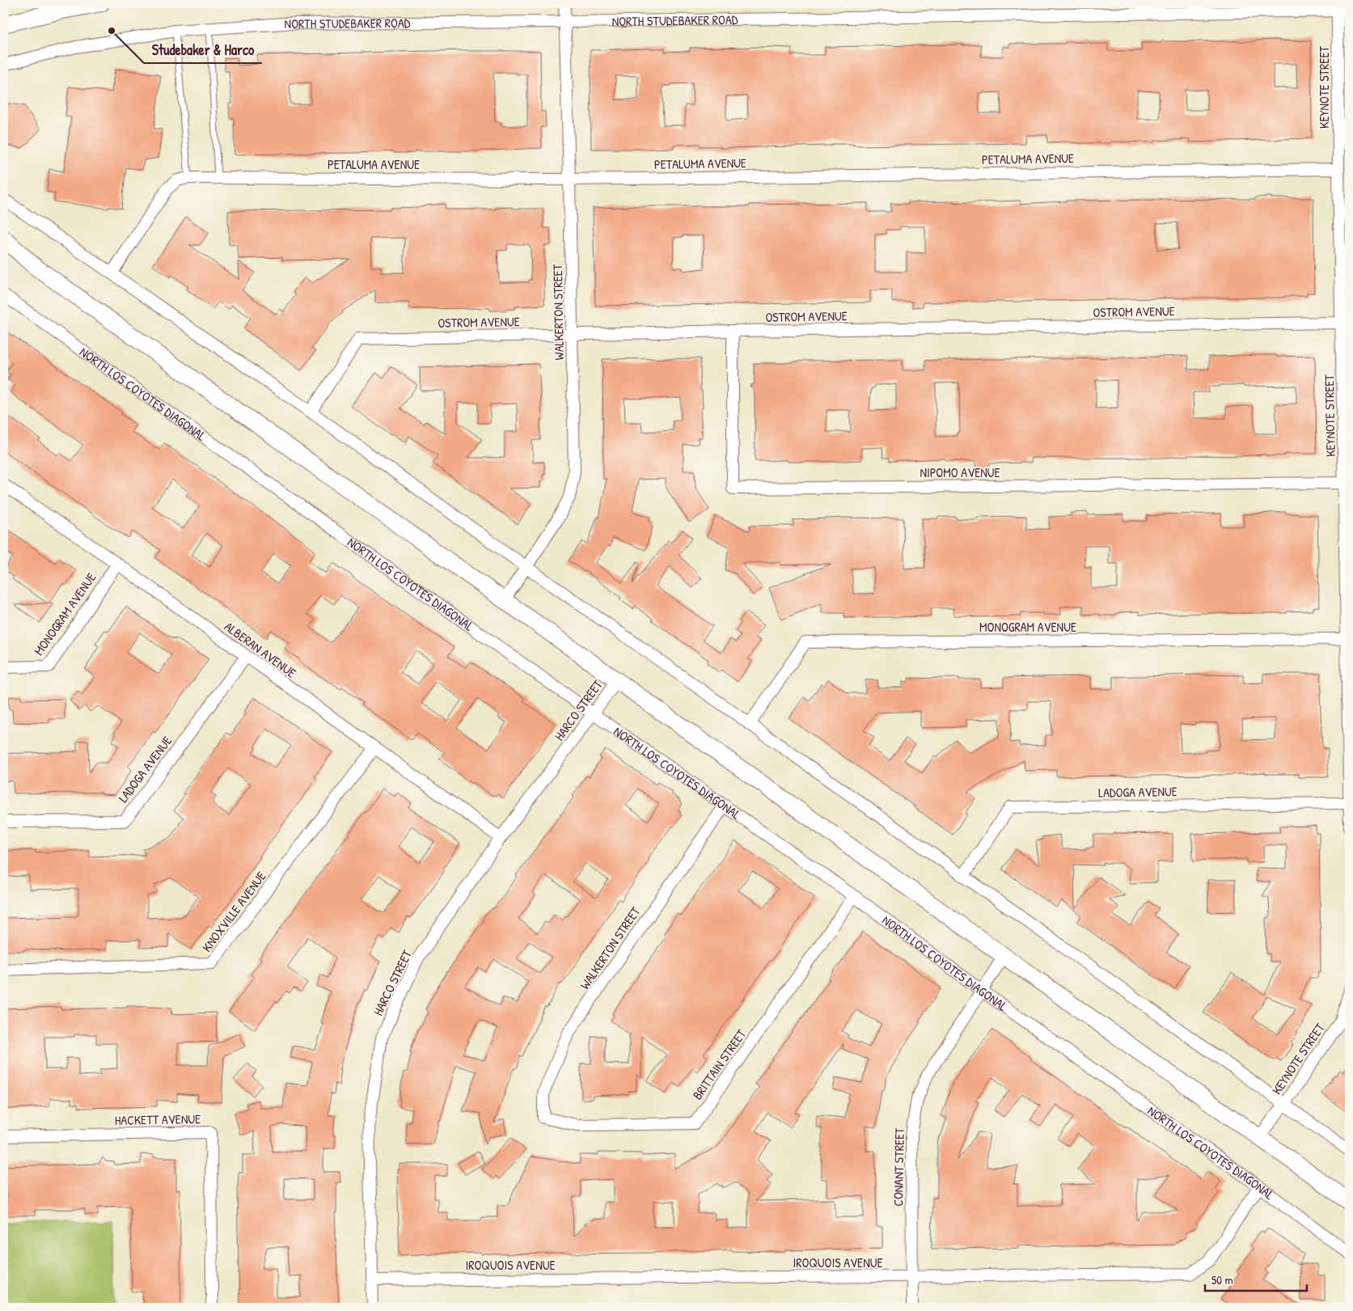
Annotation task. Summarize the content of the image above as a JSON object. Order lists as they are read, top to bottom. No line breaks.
{"streets":{"street":["NORTH STUDEBAKER ROAD","KEYNOTE STREET","PETALUMA AVENUE","OSTROM AVENUE","WALKERTON STREET","NORTH LOS COYOTES DIAGONAL","NIPOMO AVENUE","MONOGRAM AVENUE","ALBERAN AVENUE","HARCO STREET","LADOGA AVENUE","KNOXVILLE AVENUE","BRITTAIN STREET","HACKETT AVENUE","CONANT STREET","IROQUOIS AVENUE"]},"crossings":[["NORTH STUDEBAKER ROAD","KEYNOTE STREET"],["NORTH STUDEBAKER ROAD","WALKERTON STREET"],["KEYNOTE STREET","PETALUMA AVENUE"],["KEYNOTE STREET","OSTROM AVENUE"],["KEYNOTE STREET","NIPOMO AVENUE"],["KEYNOTE STREET","MONOGRAM AVENUE"],["KEYNOTE STREET","LADOGA AVENUE"],["PETALUMA AVENUE","WALKERTON STREET"],["OSTROM AVENUE","WALKERTON STREET"],["OSTROM AVENUE","NIPOMO AVENUE"],["WALKERTON STREET","NORTH LOS COYOTES DIAGONAL"],["WALKERTON STREET","BRITTAIN STREET"],["NORTH LOS COYOTES DIAGONAL","HARCO STREET"],["NORTH LOS COYOTES DIAGONAL","BRITTAIN STREET"],["NORTH LOS COYOTES DIAGONAL","CONANT STREET"],["NORTH LOS COYOTES DIAGONAL","IROQUOIS AVENUE"],["MONOGRAM AVENUE","ALBERAN AVENUE"],["ALBERAN AVENUE","HARCO STREET"],["ALBERAN AVENUE","LADOGA AVENUE"],["ALBERAN AVENUE","KNOXVILLE AVENUE"],["HARCO STREET","IROQUOIS AVENUE"],["CONANT STREET","IROQUOIS AVENUE"]],"places":["Studebaker & Harco"],"scale_bar":"50 m"}
